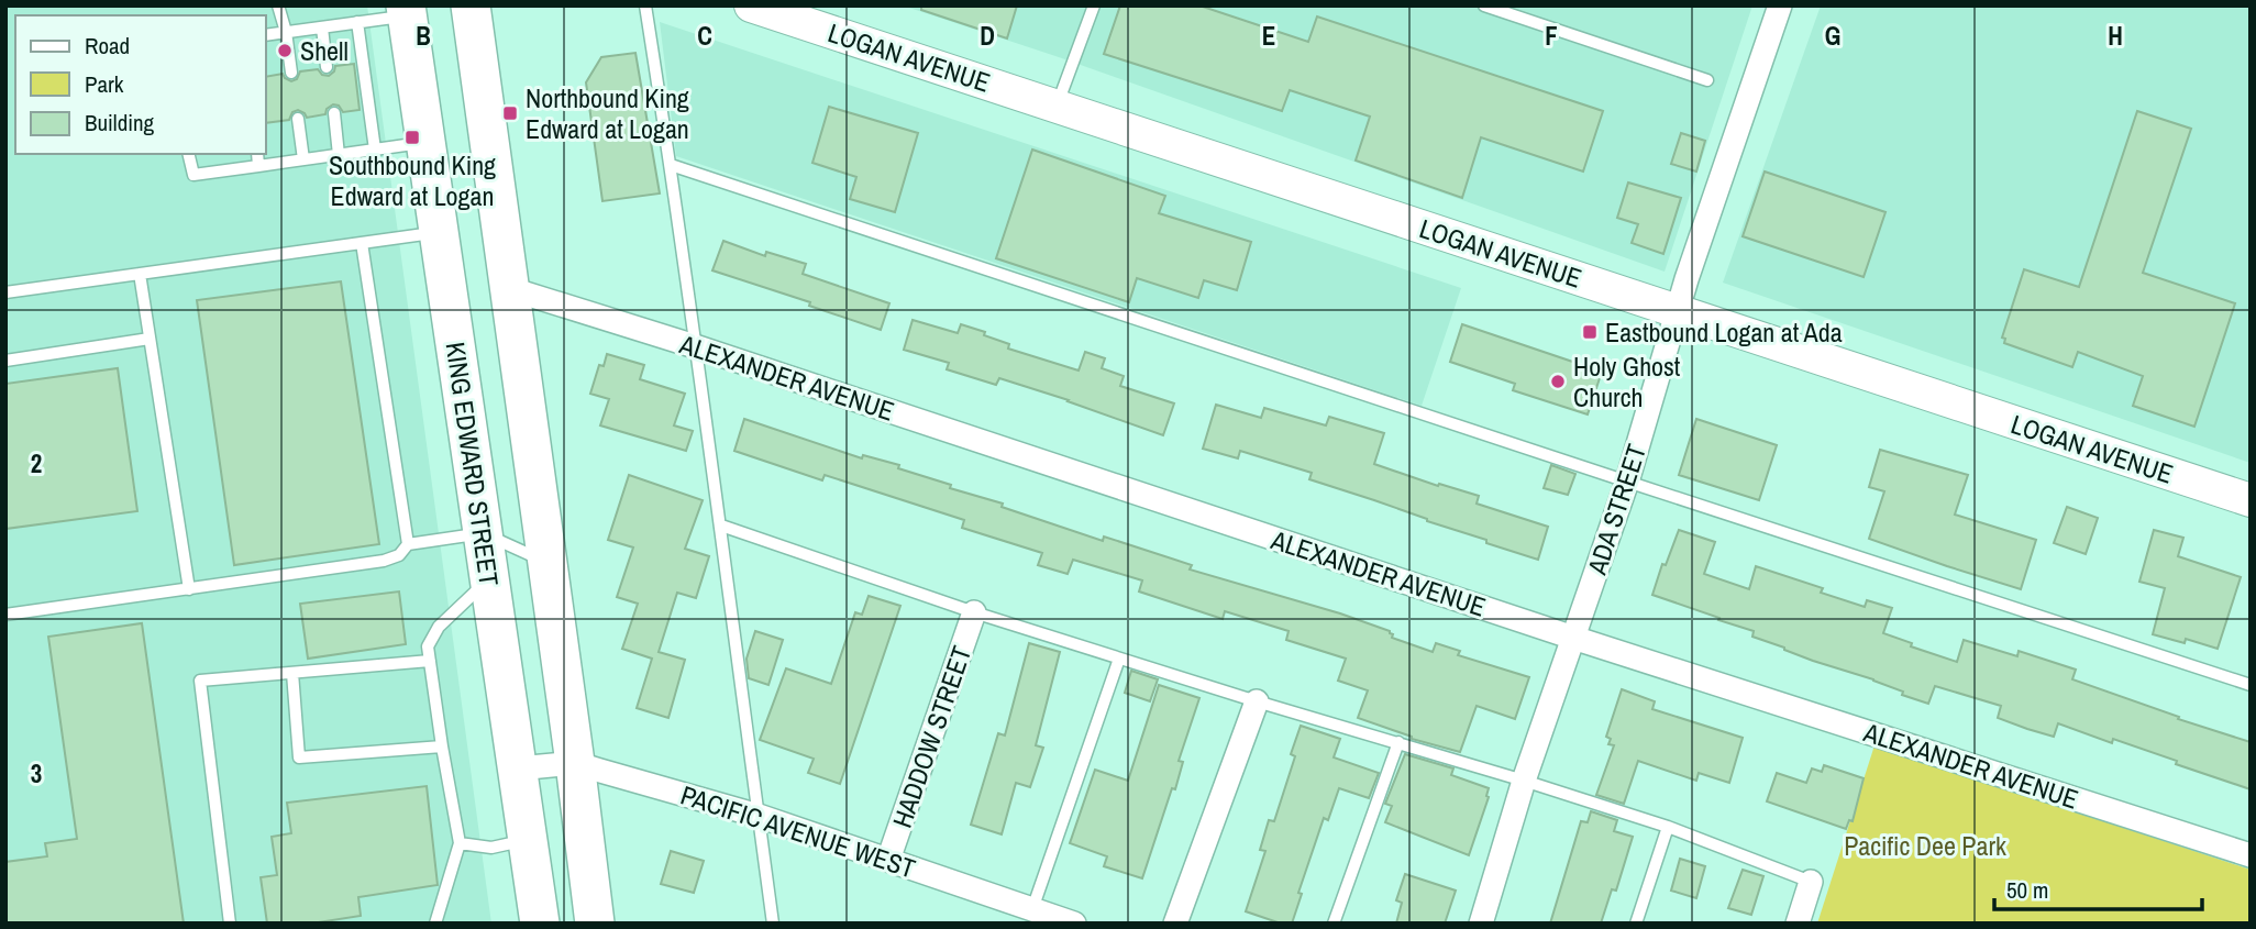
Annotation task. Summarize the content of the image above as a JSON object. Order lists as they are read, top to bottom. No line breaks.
{"streets":{"main road":["LOGAN AVENUE","KING EDWARD STREET"],"street":["ALEXANDER AVENUE","ADA STREET","HADDOW STREET","PACIFIC AVENUE WEST"]},"crossings":[["LOGAN AVENUE","ADA STREET"],["ALEXANDER AVENUE","ADA STREET"],["KING EDWARD STREET","PACIFIC AVENUE WEST"],["HADDOW STREET","PACIFIC AVENUE WEST"]],"parks":["Pacific Dee Park"],"places":{"other":["Shell","Holy Ghost Church"],"transit":["Northbound King Edward at Logan","Southbound King Edward at Logan","Eastbound Logan at Ada"]},"legend":["Road","Park","Building"],"scale_bar":"50 m","grid":{"columns":["B","C","D","E","F","G","H"],"rows":["2","3"]}}
